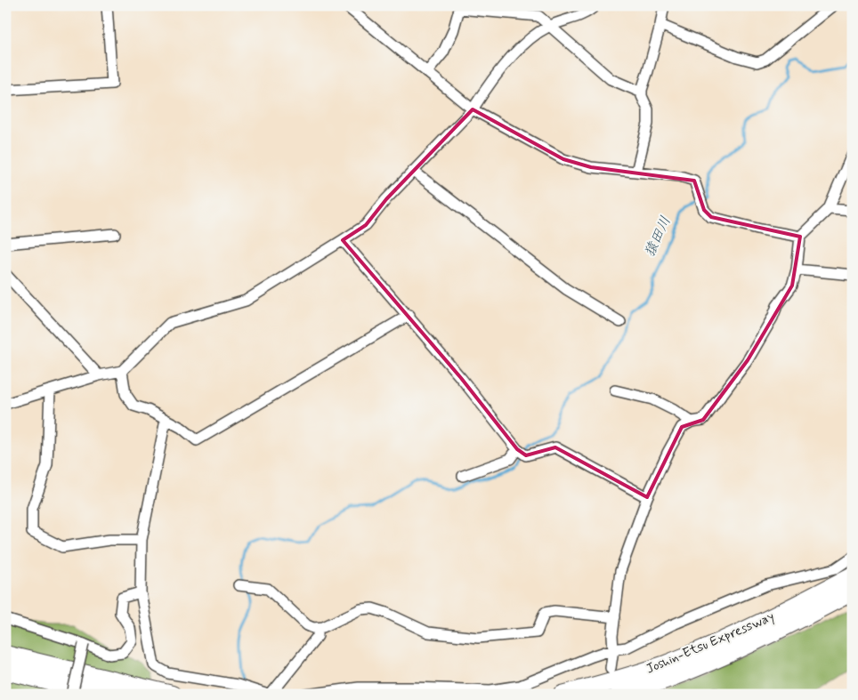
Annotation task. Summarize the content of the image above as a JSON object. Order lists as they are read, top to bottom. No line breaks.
{"streets":{"highway":["Joshin-Etsu Expressway"]},"water":["猿田川"]}
